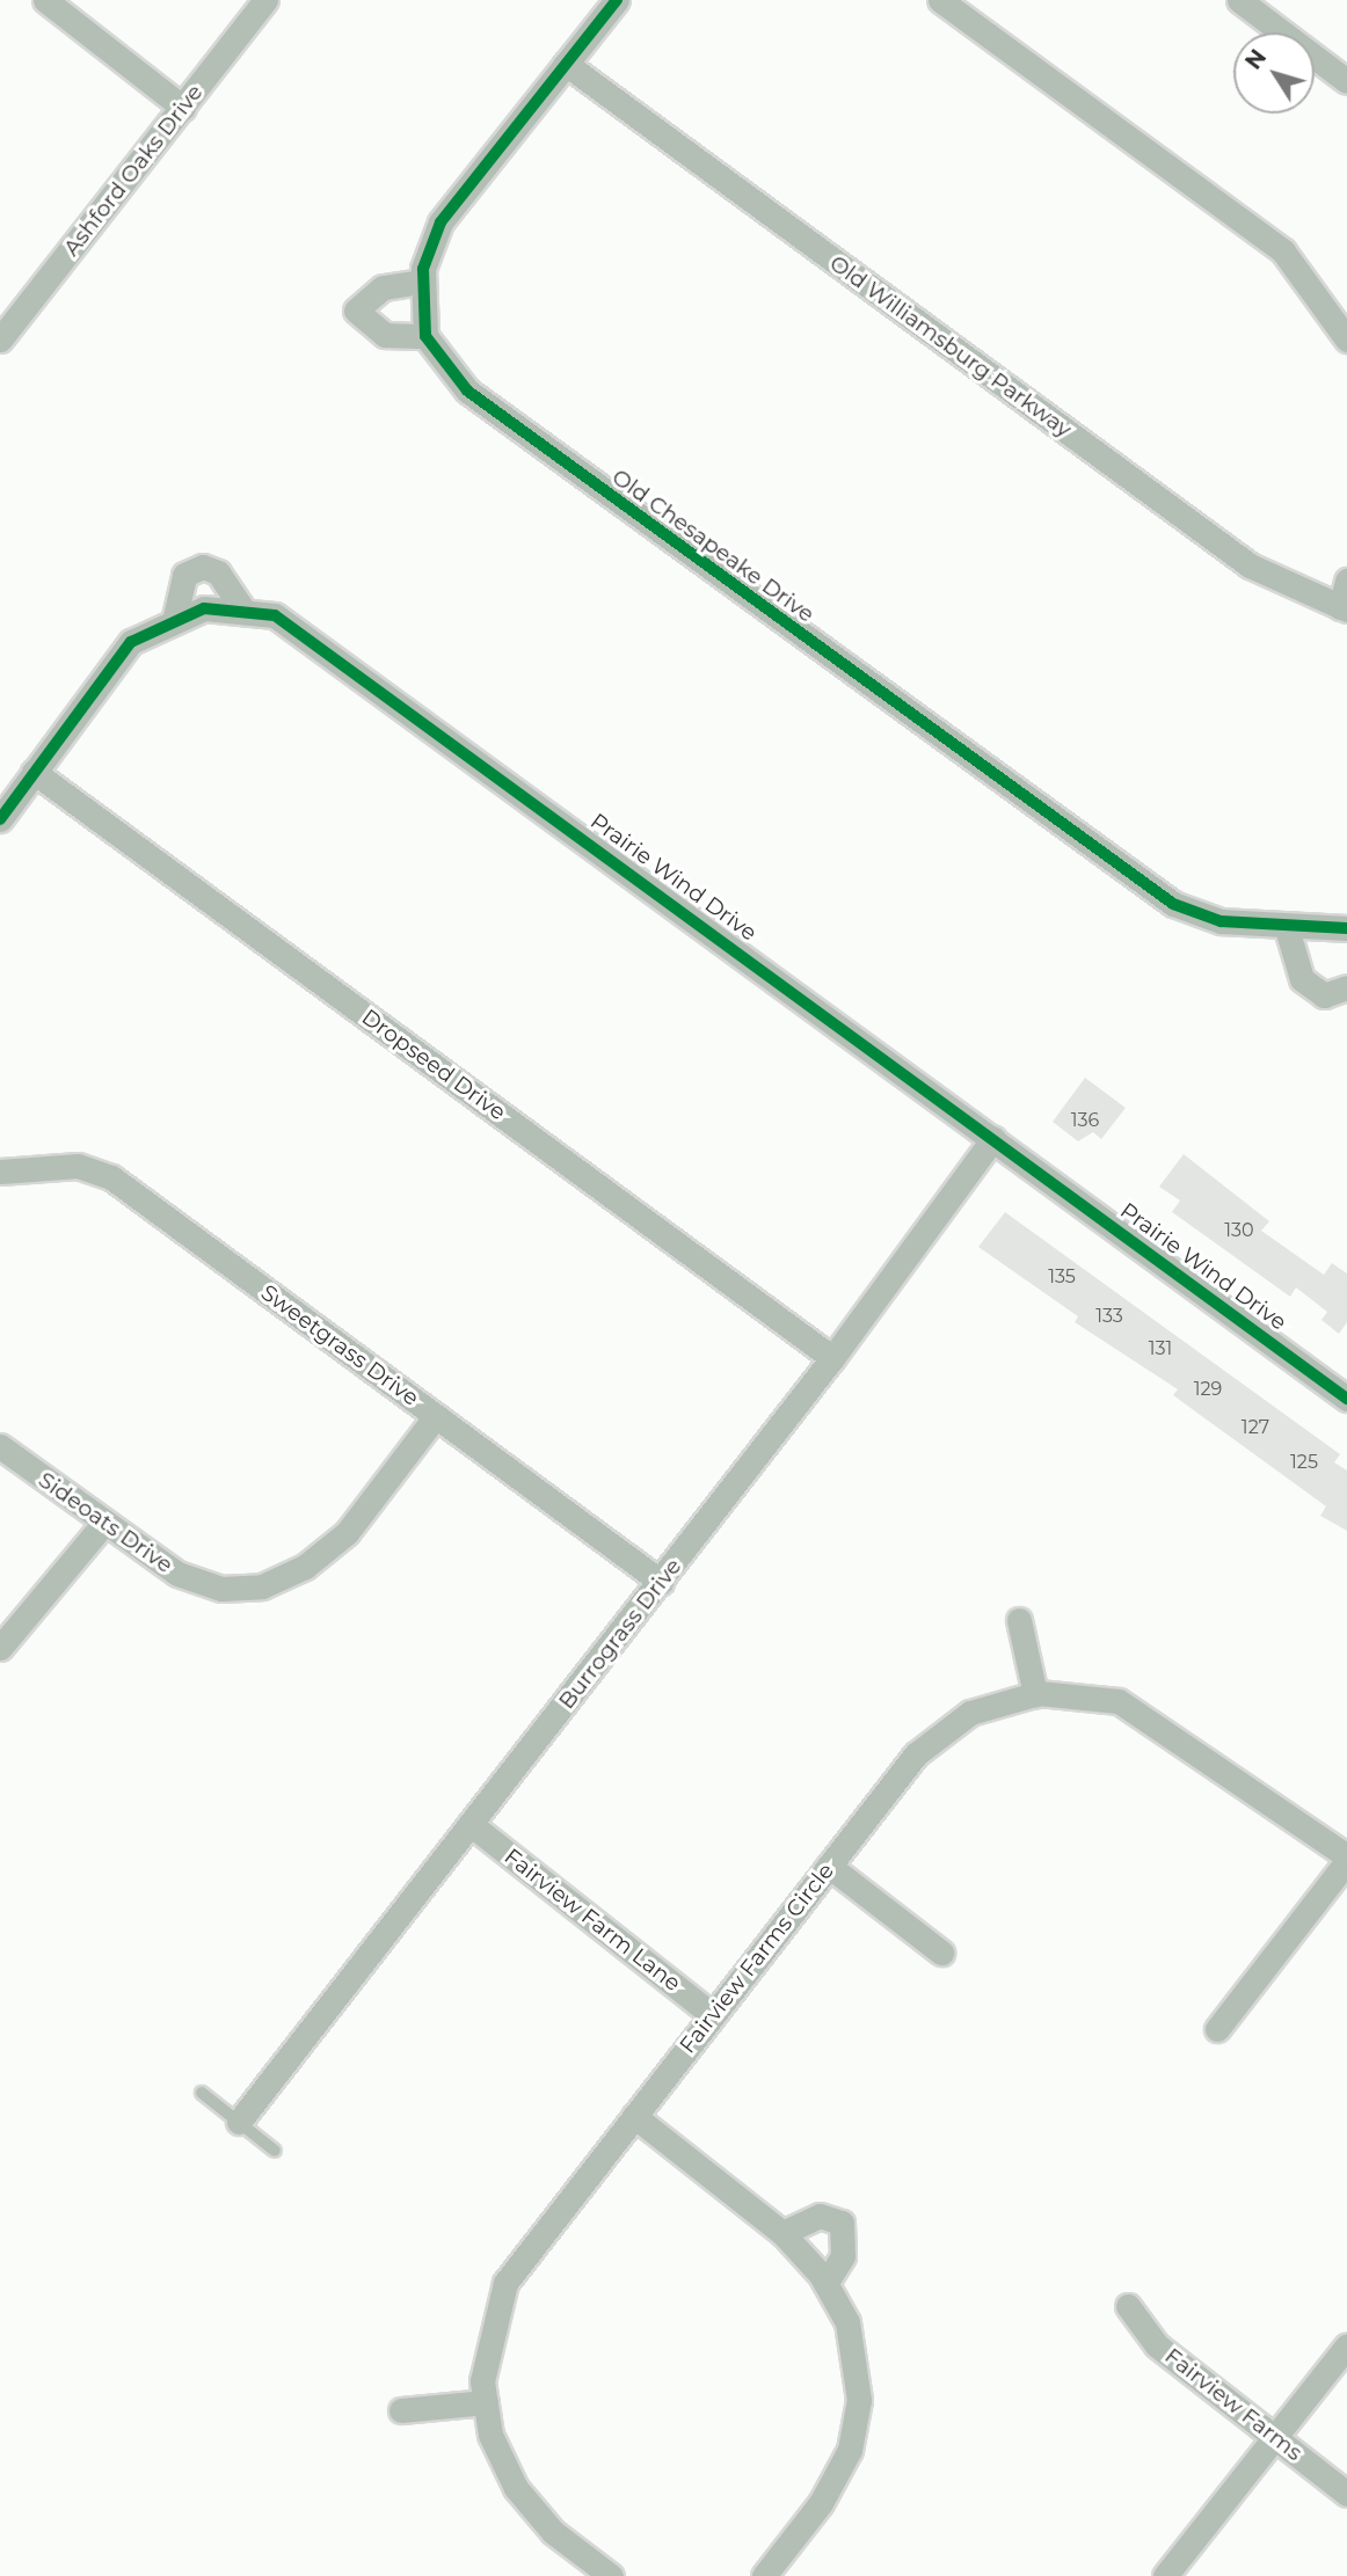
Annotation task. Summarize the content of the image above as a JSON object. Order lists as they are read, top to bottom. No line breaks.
{"streets":{"street":["Ashford Oaks Drive","Old Williamsburg Parkway","Old Chesapeake Drive","Prairie Wind Drive","Dropseed Drive","Sweetgrass Drive","Sideoats Drive","Burrograss Drive","Fairview Farm Lane","Fairview Farms Circle","Fairview Farms"]},"crossings":[["Prairie Wind Drive","Dropseed Drive"],["Prairie Wind Drive","Burrograss Drive"],["Dropseed Drive","Burrograss Drive"],["Sweetgrass Drive","Sideoats Drive"],["Sweetgrass Drive","Burrograss Drive"],["Burrograss Drive","Fairview Farm Lane"],["Fairview Farm Lane","Fairview Farms Circle"]],"house_numbers":["136","130","135","133","131","129","127","125"],"north":"top left"}
